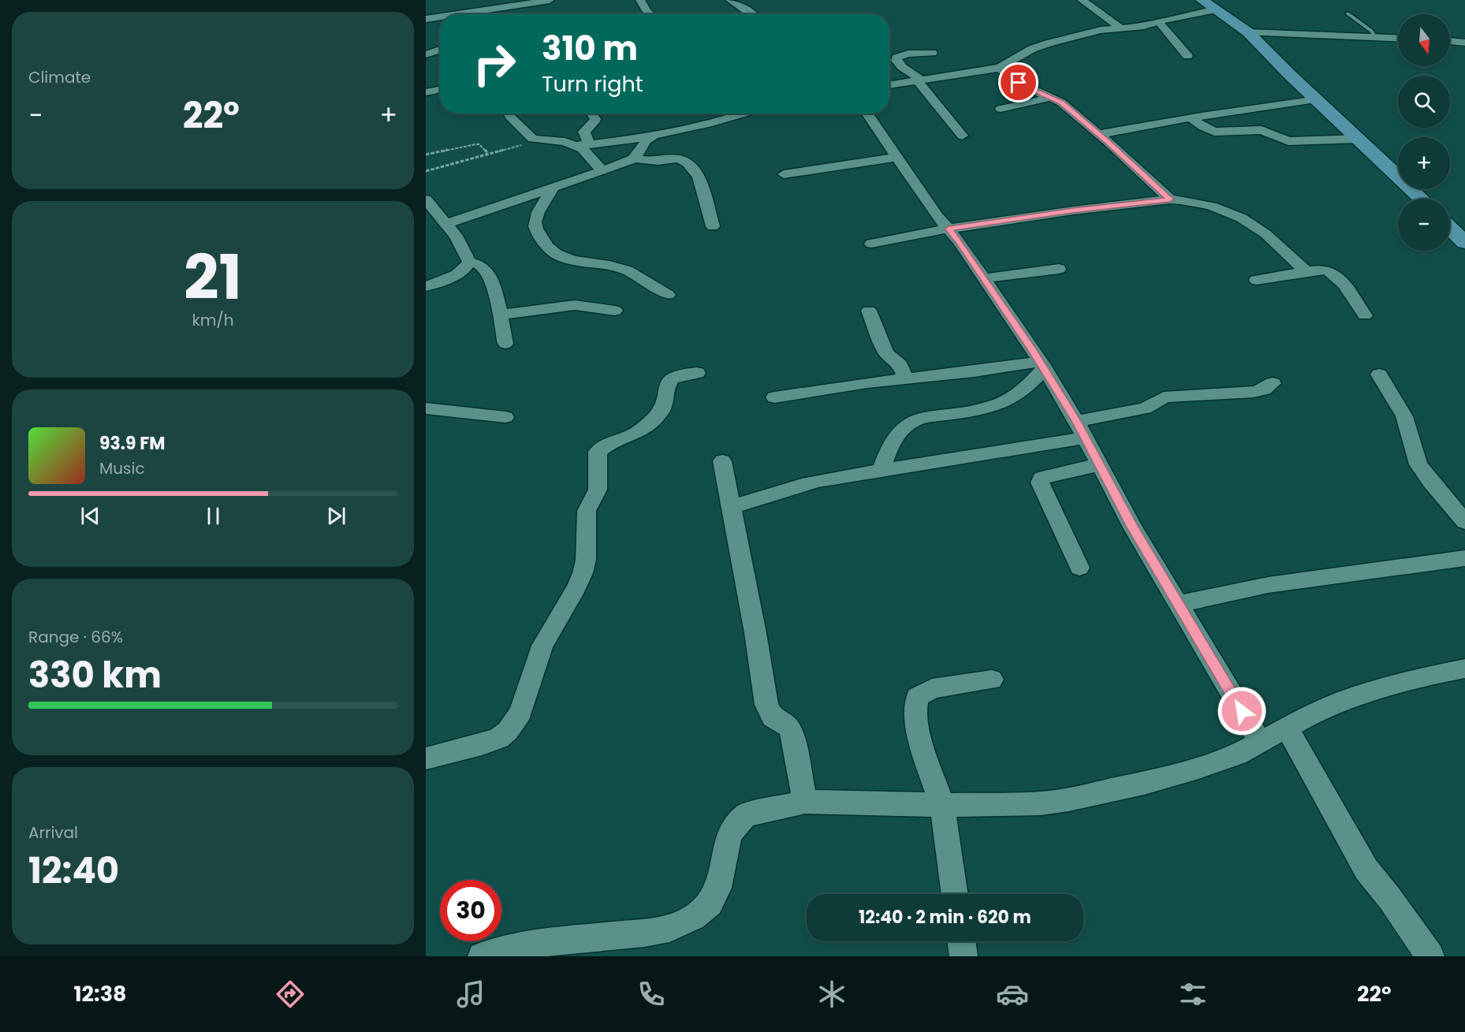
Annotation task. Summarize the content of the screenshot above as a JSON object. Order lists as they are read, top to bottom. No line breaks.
{"north":"bottom","page":{"tile":["Climate",["21","km/h"],["Range · 66%","330 km"],["Arrival","12:40"]],"map_buttons":["+","−"],"turn":["310 m","Turn right"],"heat":["−","22°","+"],"song":["93.9 FM","Music"],"limit":"30","trip":"12:40 · 2 min · 620 m","tabs":["12:38","22°"]}}
